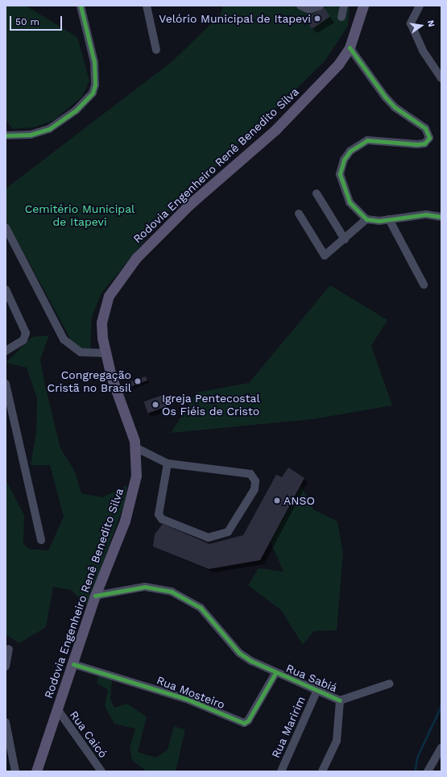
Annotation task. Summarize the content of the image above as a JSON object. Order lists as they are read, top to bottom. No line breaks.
{"streets":{"main road":["Rodovia Engenheiro Renê Benedito Silva"],"street":["Rua Sabiá","Rua Mosteiro","Rua Maririm","Rua Caicó"]},"crossings":[["Rodovia Engenheiro Renê Benedito Silva","Rua Sabiá"],["Rodovia Engenheiro Renê Benedito Silva","Rua Mosteiro"],["Rodovia Engenheiro Renê Benedito Silva","Rua Caicó"],["Rua Sabiá","Rua Mosteiro"],["Rua Sabiá","Rua Maririm"]],"parks":["Cemitério Municipal de Itapevi"],"places":["Velório Municipal de Itapevi","Congregação Cristã no Brasil","Igreja Pentecostal Os Fiéis de Cristo","ANSO"],"scale_bar":"50 m","north":"right"}
